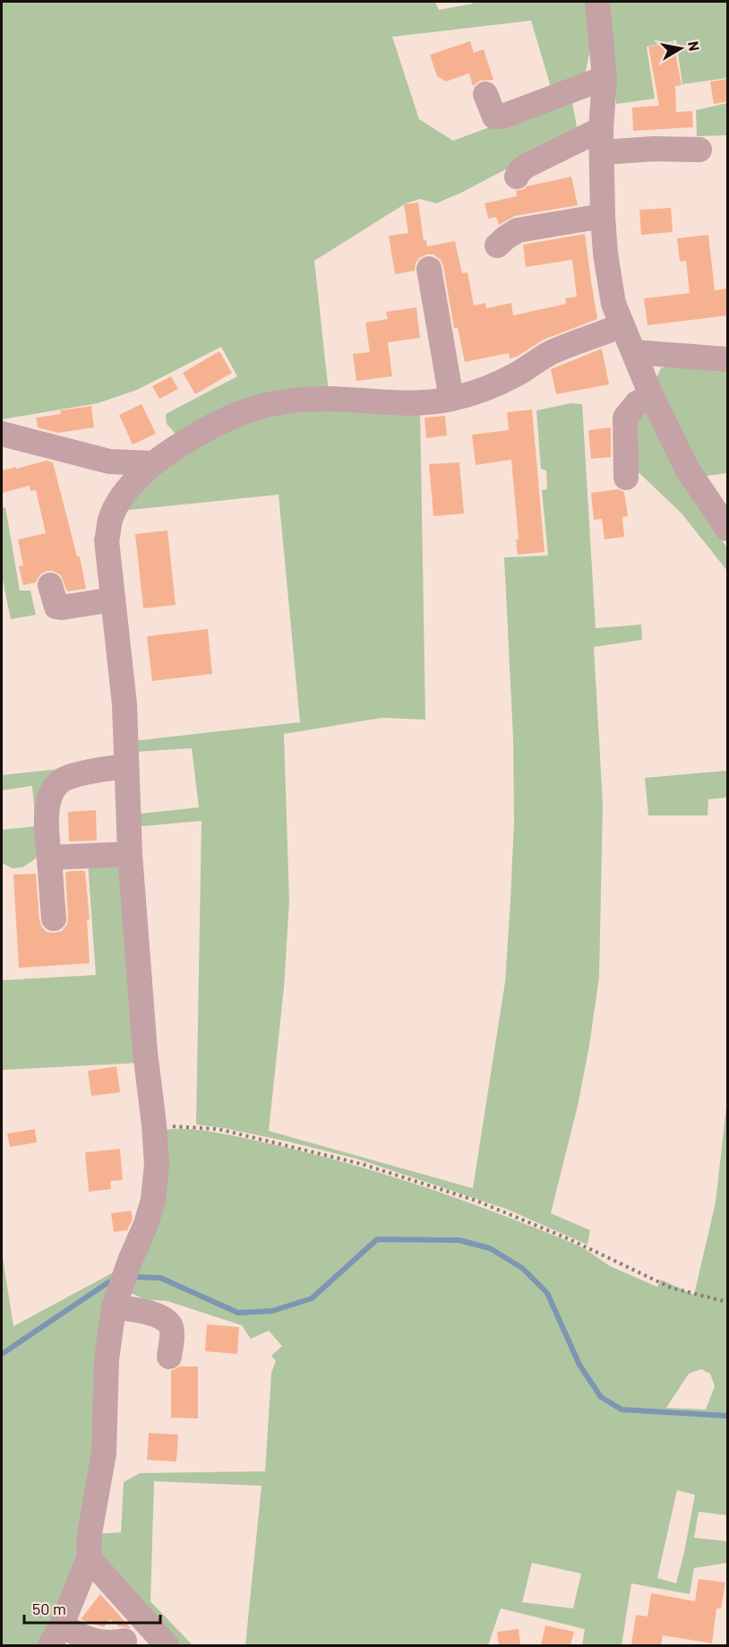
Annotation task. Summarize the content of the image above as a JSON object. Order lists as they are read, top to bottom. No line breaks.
{"scale_bar":"50 m","north":"right"}
